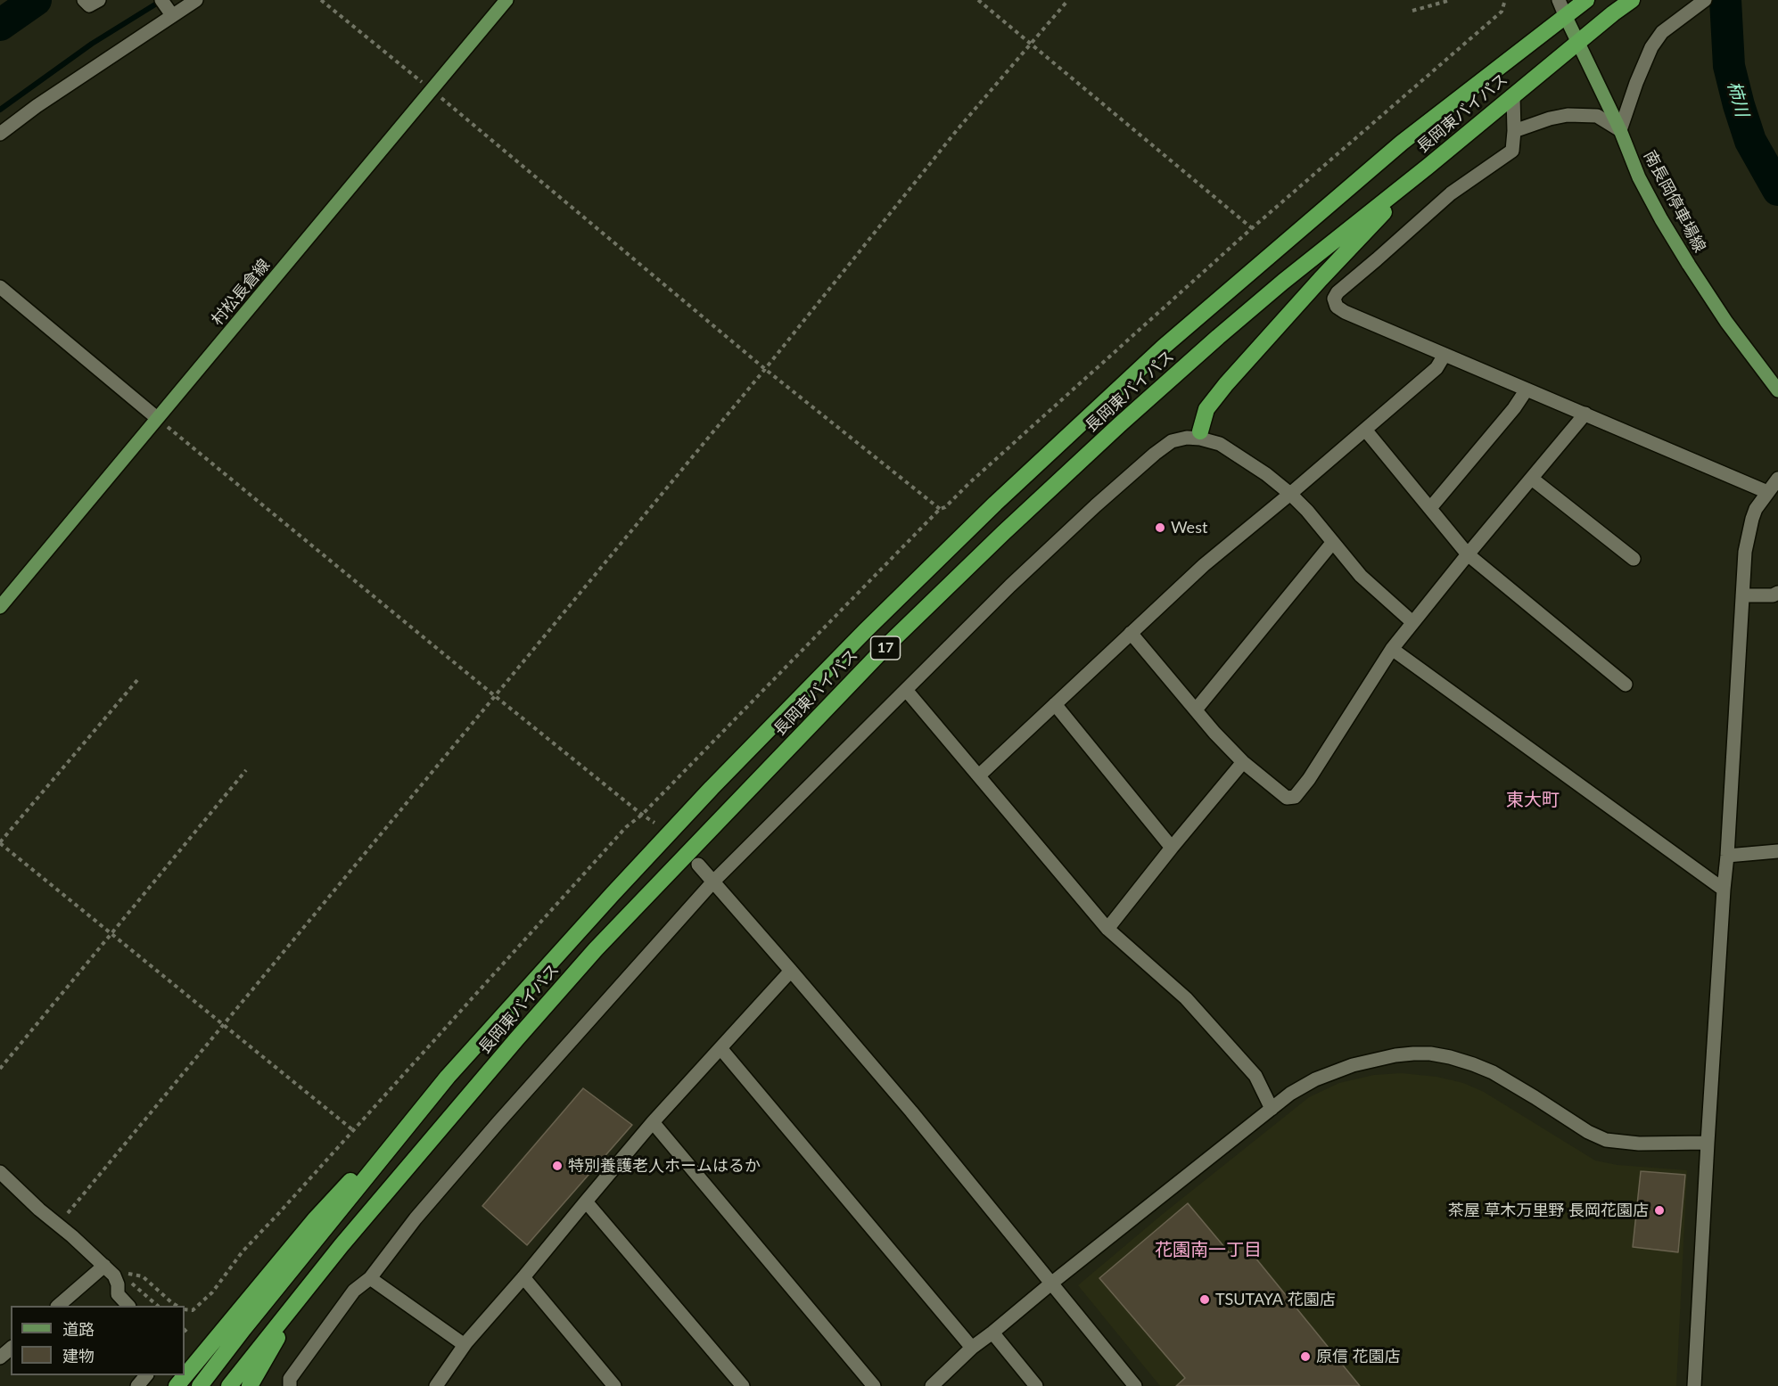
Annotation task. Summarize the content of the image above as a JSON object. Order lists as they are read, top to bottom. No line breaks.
{"streets":{"highway":["長岡東バイパス","17"],"main road":["南長岡停車場線","村松長倉線"]},"crossings":[["長岡東バイパス","南長岡停車場線"]],"districts":["東大町","花園南一丁目"],"water":["柿川"],"places":["West","特別養護老人ホームはるか","茶屋 草木万里野 長岡花園店","TSUTAYA 花園店","原信 花園店"],"legend":["道路","建物"]}
